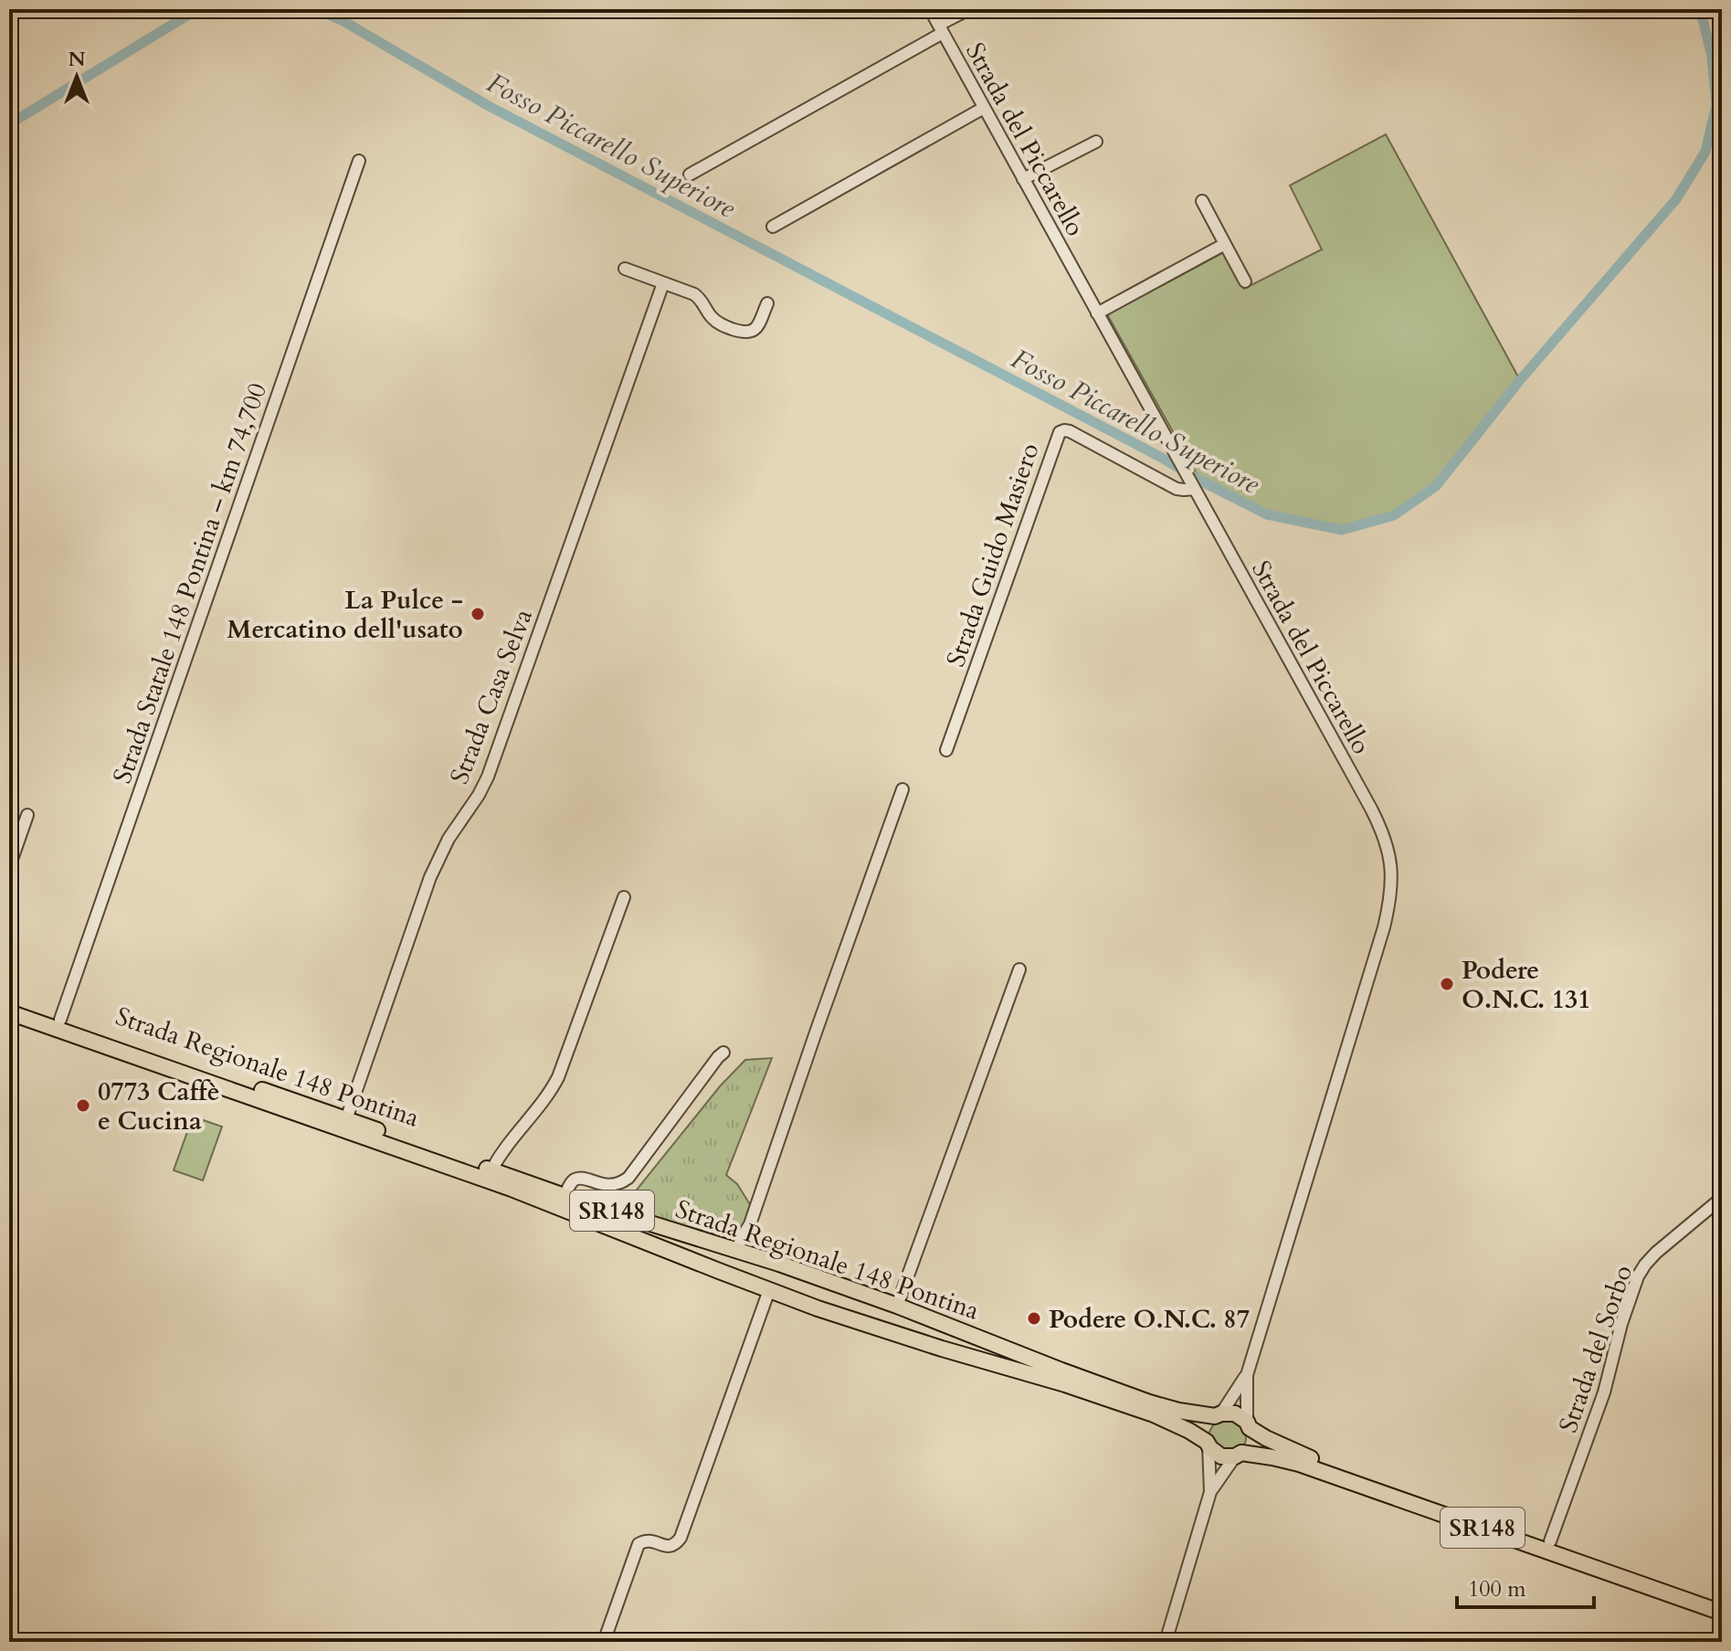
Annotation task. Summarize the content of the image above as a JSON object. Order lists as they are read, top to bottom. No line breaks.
{"streets":{"main road":["Strada Regionale 148 Pontina","SR148"],"street":["Strada del Piccarello","Strada Guido Masiero","Strada Statale 148 Pontina – km 74,700","Strada Casa Selva","Strada del Sorbo"]},"crossings":[["Strada del Piccarello","Strada Guido Masiero"],["Strada del Piccarello","Strada Regionale 148 Pontina"],["Strada Statale 148 Pontina – km 74,700","Strada Regionale 148 Pontina"],["Strada Casa Selva","Strada Regionale 148 Pontina"],["Strada Regionale 148 Pontina","Strada del Sorbo"]],"water":["Fosso Piccarello Superiore"],"places":["La Pulce - Mercatino dell'usato","Podere O.N.C. 131","0773 Caffè e Cucina","Podere O.N.C. 87"],"scale_bar":"100 m","north":"top"}
